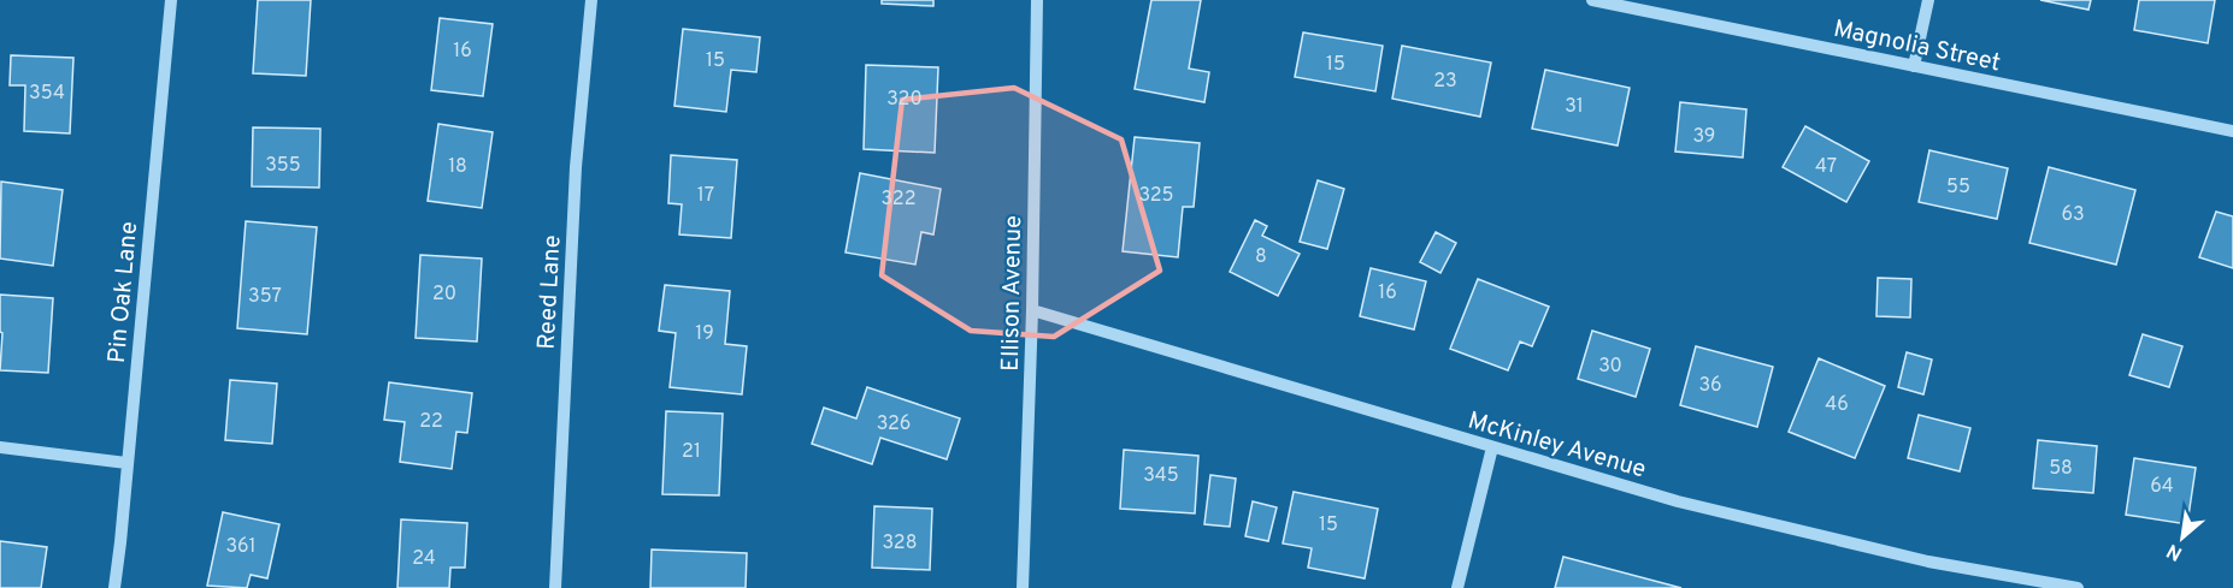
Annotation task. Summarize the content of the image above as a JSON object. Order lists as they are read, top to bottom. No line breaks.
{"streets":{"street":["Magnolia Street","Pin Oak Lane","Reed Lane","Ellison Avenue","McKinley Avenue"]},"crossings":[["Ellison Avenue","McKinley Avenue"]],"house_numbers":["16","15","15","23","354","320","31","39","355","18","47","55","17","325","322","63","8","16","20","357","19","30","36","46","22","326","21","58","345","64","15","328","361","24"],"north":"bottom left"}
